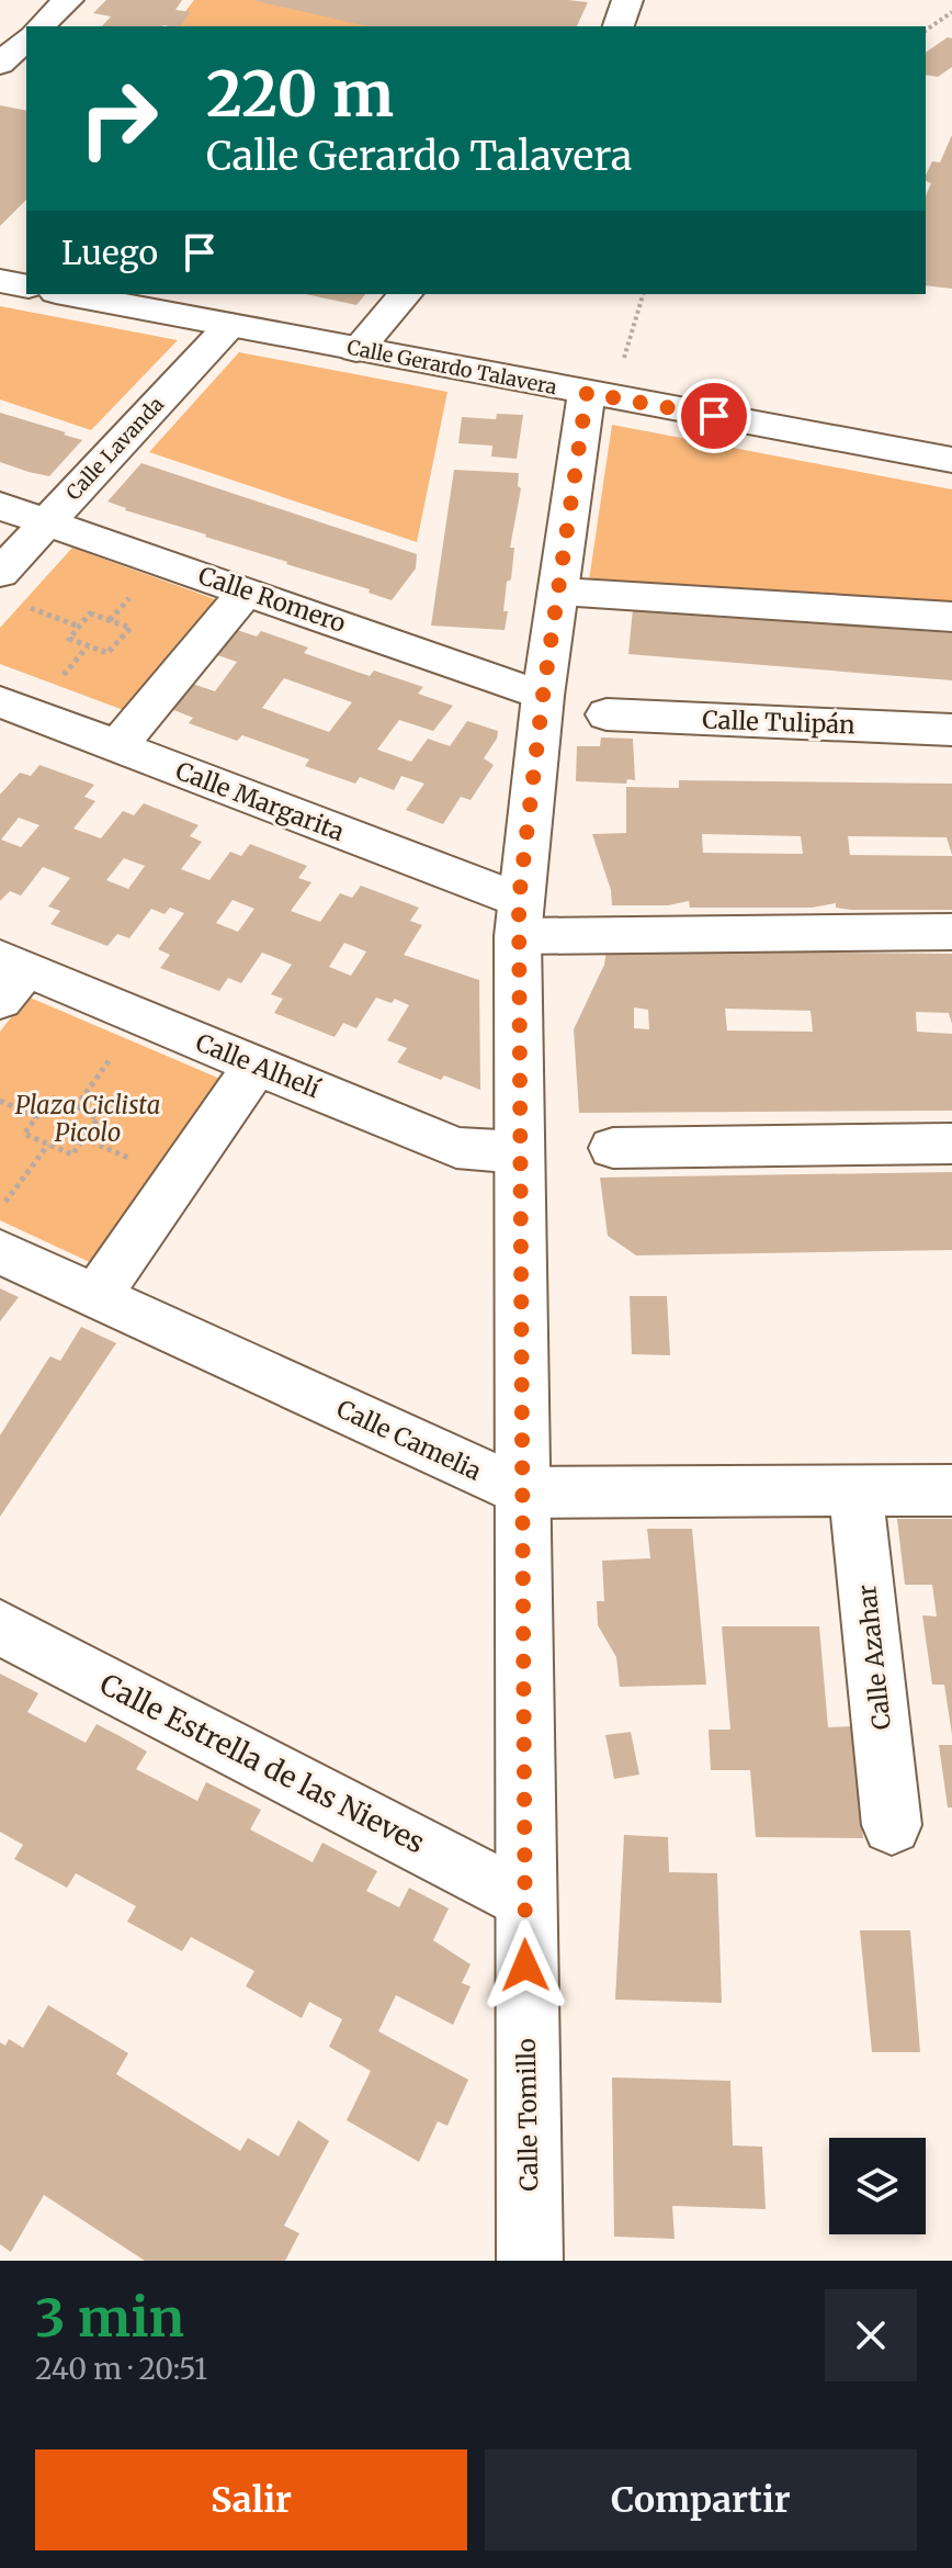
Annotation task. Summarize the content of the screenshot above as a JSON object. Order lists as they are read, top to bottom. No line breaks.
{"streets":{"street":["Calle Gerardo Talavera","Calle Lavanda","Calle Romero","Calle Tulipán","Calle Margarita","Calle Alhelí","Calle Camelia","Calle Azahar","Calle Estrella de las Nieves","Calle Tomillo"]},"crossings":[["Calle Gerardo Talavera","Calle Lavanda"],["Calle Gerardo Talavera","Calle Tomillo"],["Calle Lavanda","Calle Romero"],["Calle Romero","Calle Tomillo"],["Calle Margarita","Calle Tomillo"],["Calle Alhelí","Calle Tomillo"],["Calle Camelia","Calle Azahar"],["Calle Camelia","Calle Tomillo"],["Calle Estrella de las Nieves","Calle Tomillo"]],"parks":["Plaza Ciclista Picolo"],"page":{"turn":["220 m","Calle Gerardo Talavera"],"then":"Luego","heading":["3 min","240 m · 20:51"],"buttons":["Salir","Compartir"]}}
